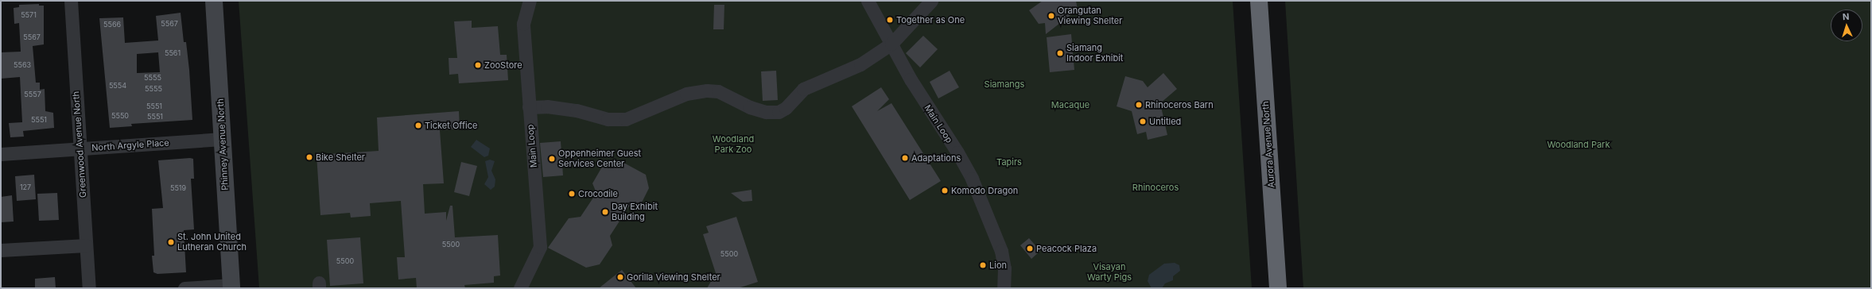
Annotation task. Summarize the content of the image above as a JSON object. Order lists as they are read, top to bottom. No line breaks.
{"streets":{"highway":["Aurora Avenue North"],"street":["Main Loop","Greenwood Avenue North","Phinney Avenue North","North Argyle Place"]},"crossings":[["Greenwood Avenue North","North Argyle Place"],["Phinney Avenue North","North Argyle Place"]],"parks":["Siamangs","Macaque","Woodland Park Zoo","Woodland Park","Tapirs","Rhinoceros","Visayan Warty Pigs"],"places":["Orangutan Viewing Shelter","Together as One","Siamang Indoor Exhibit","ZooStore","Rhinoceros Barn","Untitled","Ticket Office","Bike Shelter","Adaptations","Oppenheimer Guest Services Center","Komodo Dragon","Crocodile","Day Exhibit Building","St. John United Lutheran Church","Peacock Plaza","Lion","Gorilla Viewing Shelter"],"house_numbers":["5571","5567","5566","5567","5561","5563","5555","5554","5555","5557","5551","5550","5551","5551","127","5519","5500","5500","5500"],"north":"top"}
